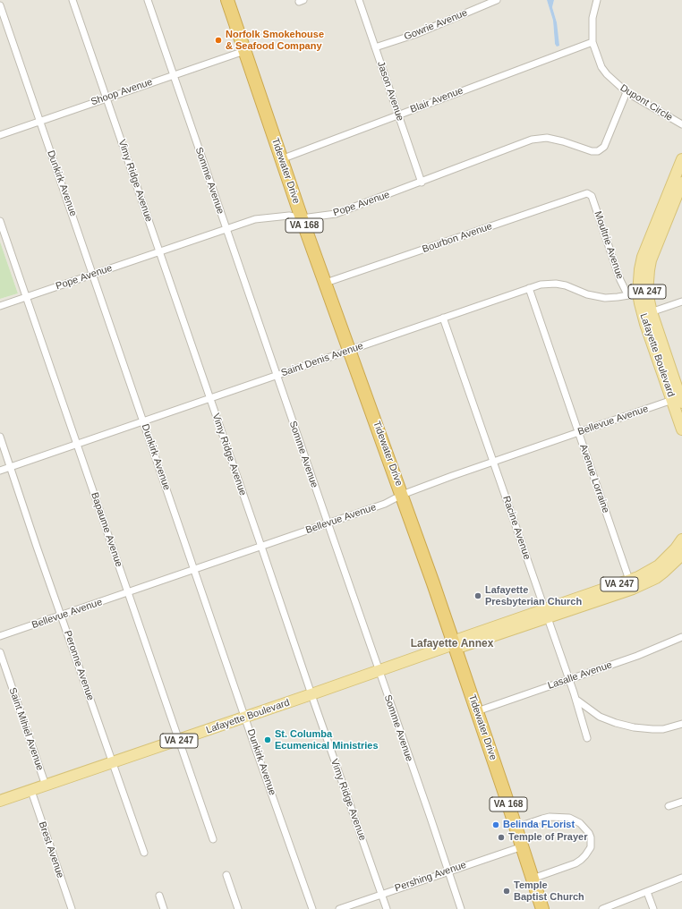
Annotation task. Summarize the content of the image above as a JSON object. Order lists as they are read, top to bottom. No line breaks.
{"streets":{"highway":["Tidewater Drive","VA 168"],"main road":["VA 247","Lafayette Boulevard"],"street":["Gowrie Avenue","Jason Avenue","Shoop Avenue","Blair Avenue","Dupont Circle","Vimy Ridge Avenue","Somme Avenue","Dunkirk Avenue","Pope Avenue","Bourbon Avenue","Moultrie Avenue","Saint Denis Avenue","Bellevue Avenue","Avenue Lorraine","Racine Avenue","Bapaume Avenue","Peronne Avenue","Lasalle Avenue","Saint Mihiel Avenue","Brest Avenue","Pershing Avenue"]},"crossings":[["Gowrie Avenue","Jason Avenue"],["Jason Avenue","Blair Avenue"],["Jason Avenue","Pope Avenue"],["Shoop Avenue","Tidewater Drive"],["Shoop Avenue","Vimy Ridge Avenue"],["Shoop Avenue","Somme Avenue"],["Shoop Avenue","Dunkirk Avenue"],["Blair Avenue","Dupont Circle"],["Blair Avenue","Tidewater Drive"],["Dupont Circle","Pope Avenue"],["Tidewater Drive","Pope Avenue"],["Tidewater Drive","Bourbon Avenue"],["Tidewater Drive","Lafayette Boulevard"],["Tidewater Drive","Saint Denis Avenue"],["Tidewater Drive","Bellevue Avenue"],["Tidewater Drive","Lasalle Avenue"],["Tidewater Drive","Pershing Avenue"],["Vimy Ridge Avenue","Pope Avenue"],["Vimy Ridge Avenue","Lafayette Boulevard"],["Vimy Ridge Avenue","Saint Denis Avenue"],["Vimy Ridge Avenue","Bellevue Avenue"],["Vimy Ridge Avenue","Pershing Avenue"],["Somme Avenue","Pope Avenue"],["Somme Avenue","Lafayette Boulevard"],["Somme Avenue","Saint Denis Avenue"],["Somme Avenue","Bellevue Avenue"],["Somme Avenue","Pershing Avenue"],["Dunkirk Avenue","Pope Avenue"],["Dunkirk Avenue","Lafayette Boulevard"],["Dunkirk Avenue","Saint Denis Avenue"],["Dunkirk Avenue","Bellevue Avenue"],["Pope Avenue","Bapaume Avenue"],["Bourbon Avenue","Moultrie Avenue"],["Moultrie Avenue","Lafayette Boulevard"],["Moultrie Avenue","Saint Denis Avenue"],["Lafayette Boulevard","Saint Denis Avenue"],["Lafayette Boulevard","Bellevue Avenue"],["Lafayette Boulevard","Avenue Lorraine"],["Lafayette Boulevard","Racine Avenue"],["Lafayette Boulevard","Bapaume Avenue"],["Lafayette Boulevard","Peronne Avenue"],["Lafayette Boulevard","Saint Mihiel Avenue"],["Lafayette Boulevard","Brest Avenue"],["Saint Denis Avenue","Avenue Lorraine"],["Saint Denis Avenue","Racine Avenue"],["Saint Denis Avenue","Bapaume Avenue"],["Saint Denis Avenue","Peronne Avenue"],["Bellevue Avenue","Avenue Lorraine"],["Bellevue Avenue","Racine Avenue"],["Bellevue Avenue","Bapaume Avenue"],["Bellevue Avenue","Peronne Avenue"],["Racine Avenue","Lasalle Avenue"]],"districts":["Lafayette Annex"],"places":["Norfolk Smokehouse & Seafood Company","Lafayette Presbyterian Church","St. Columba Ecumenical Ministries","Belinda FLorist","Temple of Prayer","Temple Baptist Church"]}
